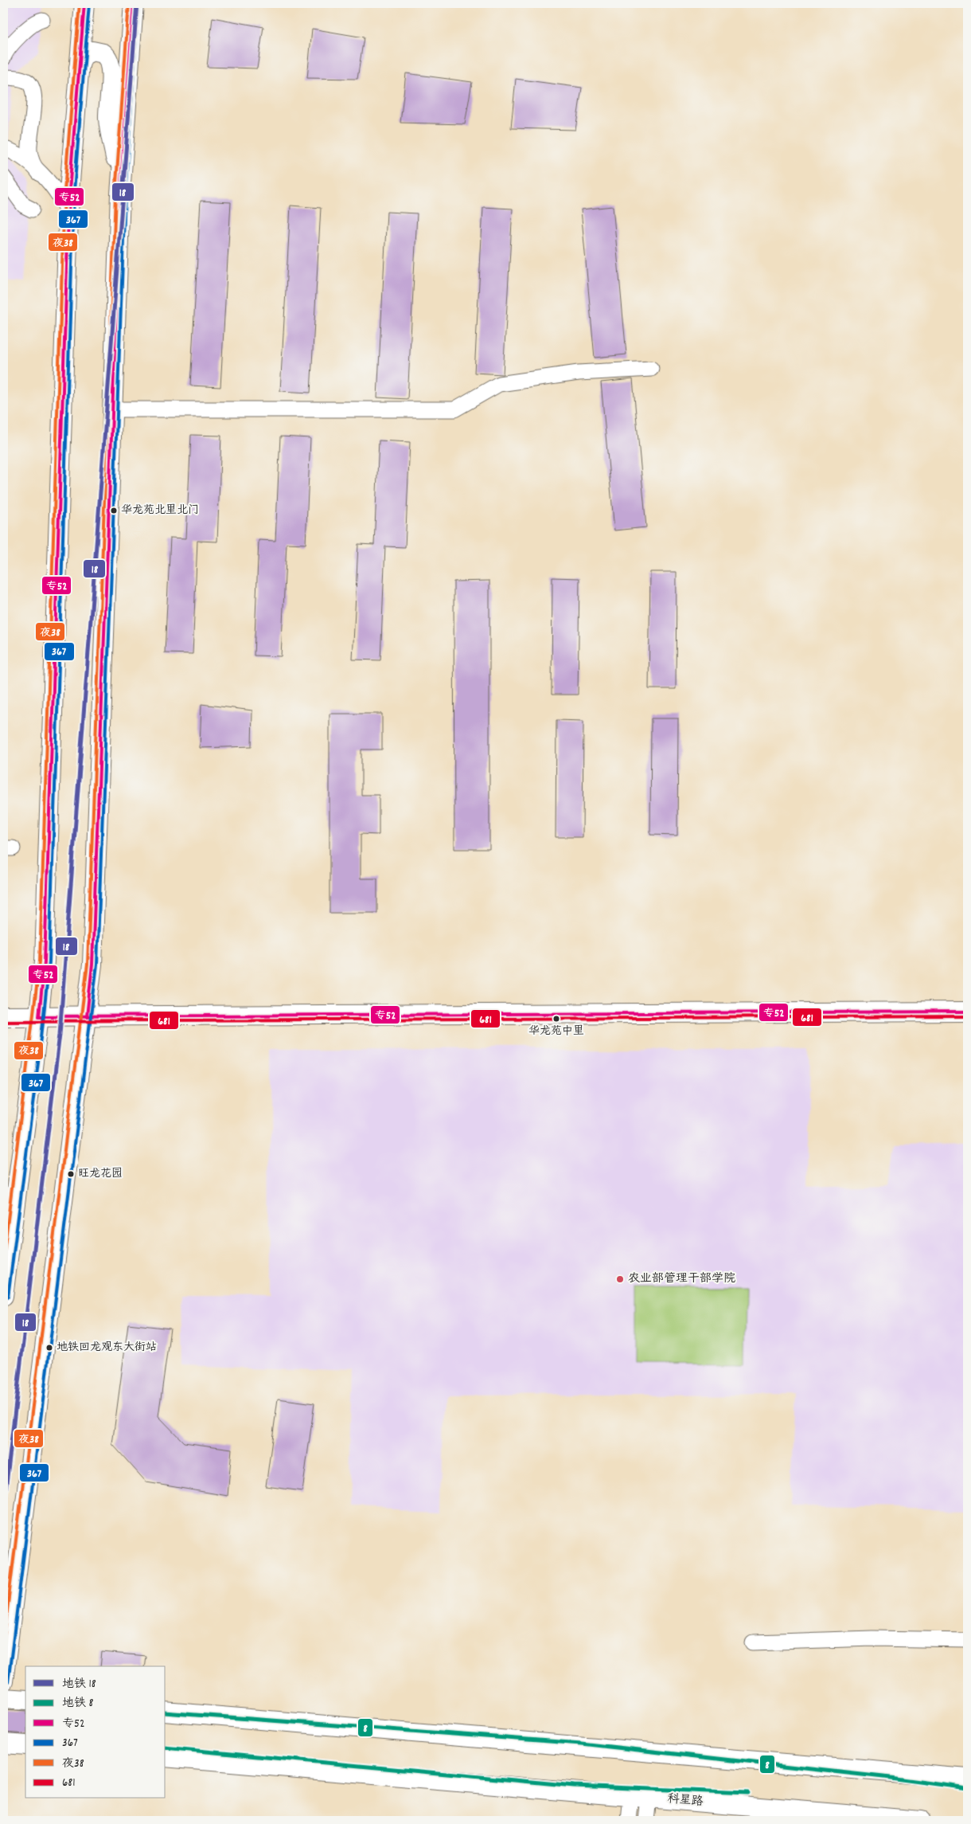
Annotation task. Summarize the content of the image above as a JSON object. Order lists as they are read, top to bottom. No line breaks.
{"streets":{"main road":["科星路"]},"places":["华龙苑北里北门","华龙苑中里","旺龙花园","农业部管理干部学院","地铁回龙观东大街站"],"lines":["metro line 18","transit line 专52","transit line 367","transit line 夜38","transit line 681","metro line 8"],"legend":["地铁 18","地铁 8","专52","367","夜38","681"]}
